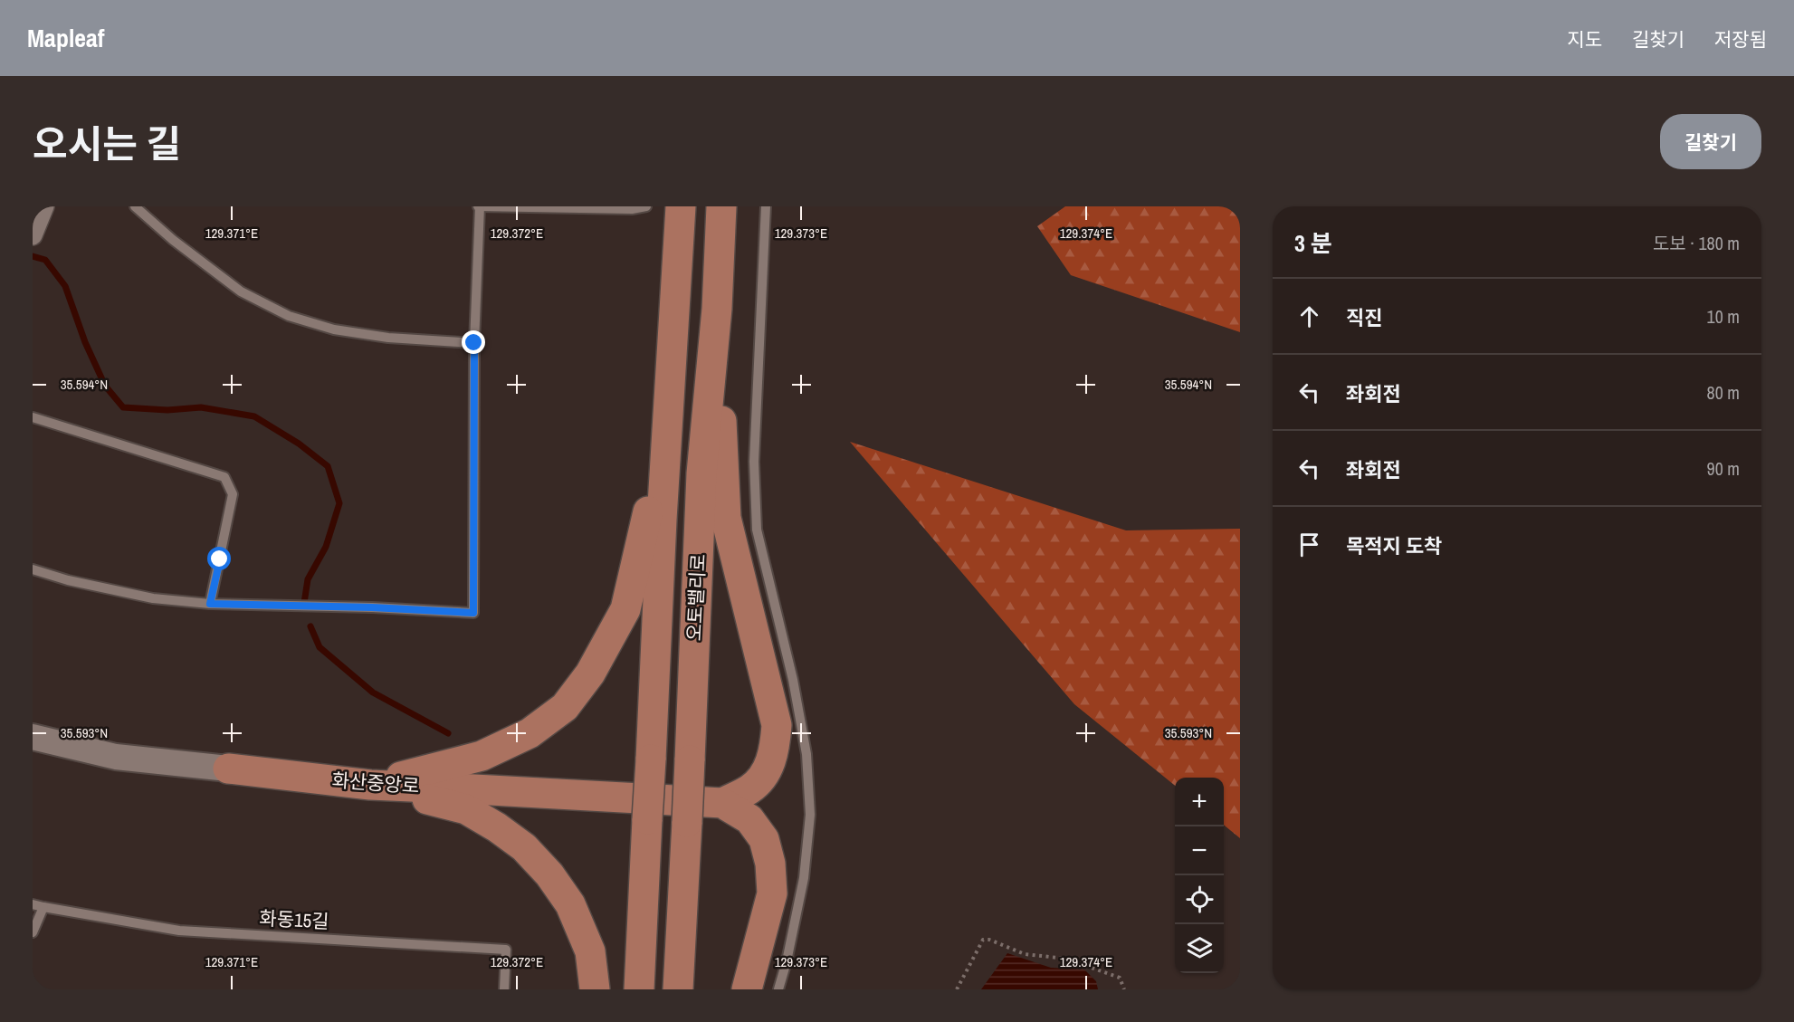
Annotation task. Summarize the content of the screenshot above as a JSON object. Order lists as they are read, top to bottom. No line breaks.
{"streets":{"highway":["오토밸리로","화산중앙로"],"lane":["화동15길"]},"page":{"header":"Mapleaf","nav":["지도","길찾기","저장됨"],"title":"오시는 길","buttons":"길찾기","heading":["3 분","도보 · 180 m"],"list":[["직진","10 m"],["좌회전","80 m"],["좌회전","90 m"],"목적지 도착"],"map_buttons":["+","−"]},"coordinates":["129.371°E","129.372°E","129.373°E","129.374°E","35.594°N","35.593°N"]}
